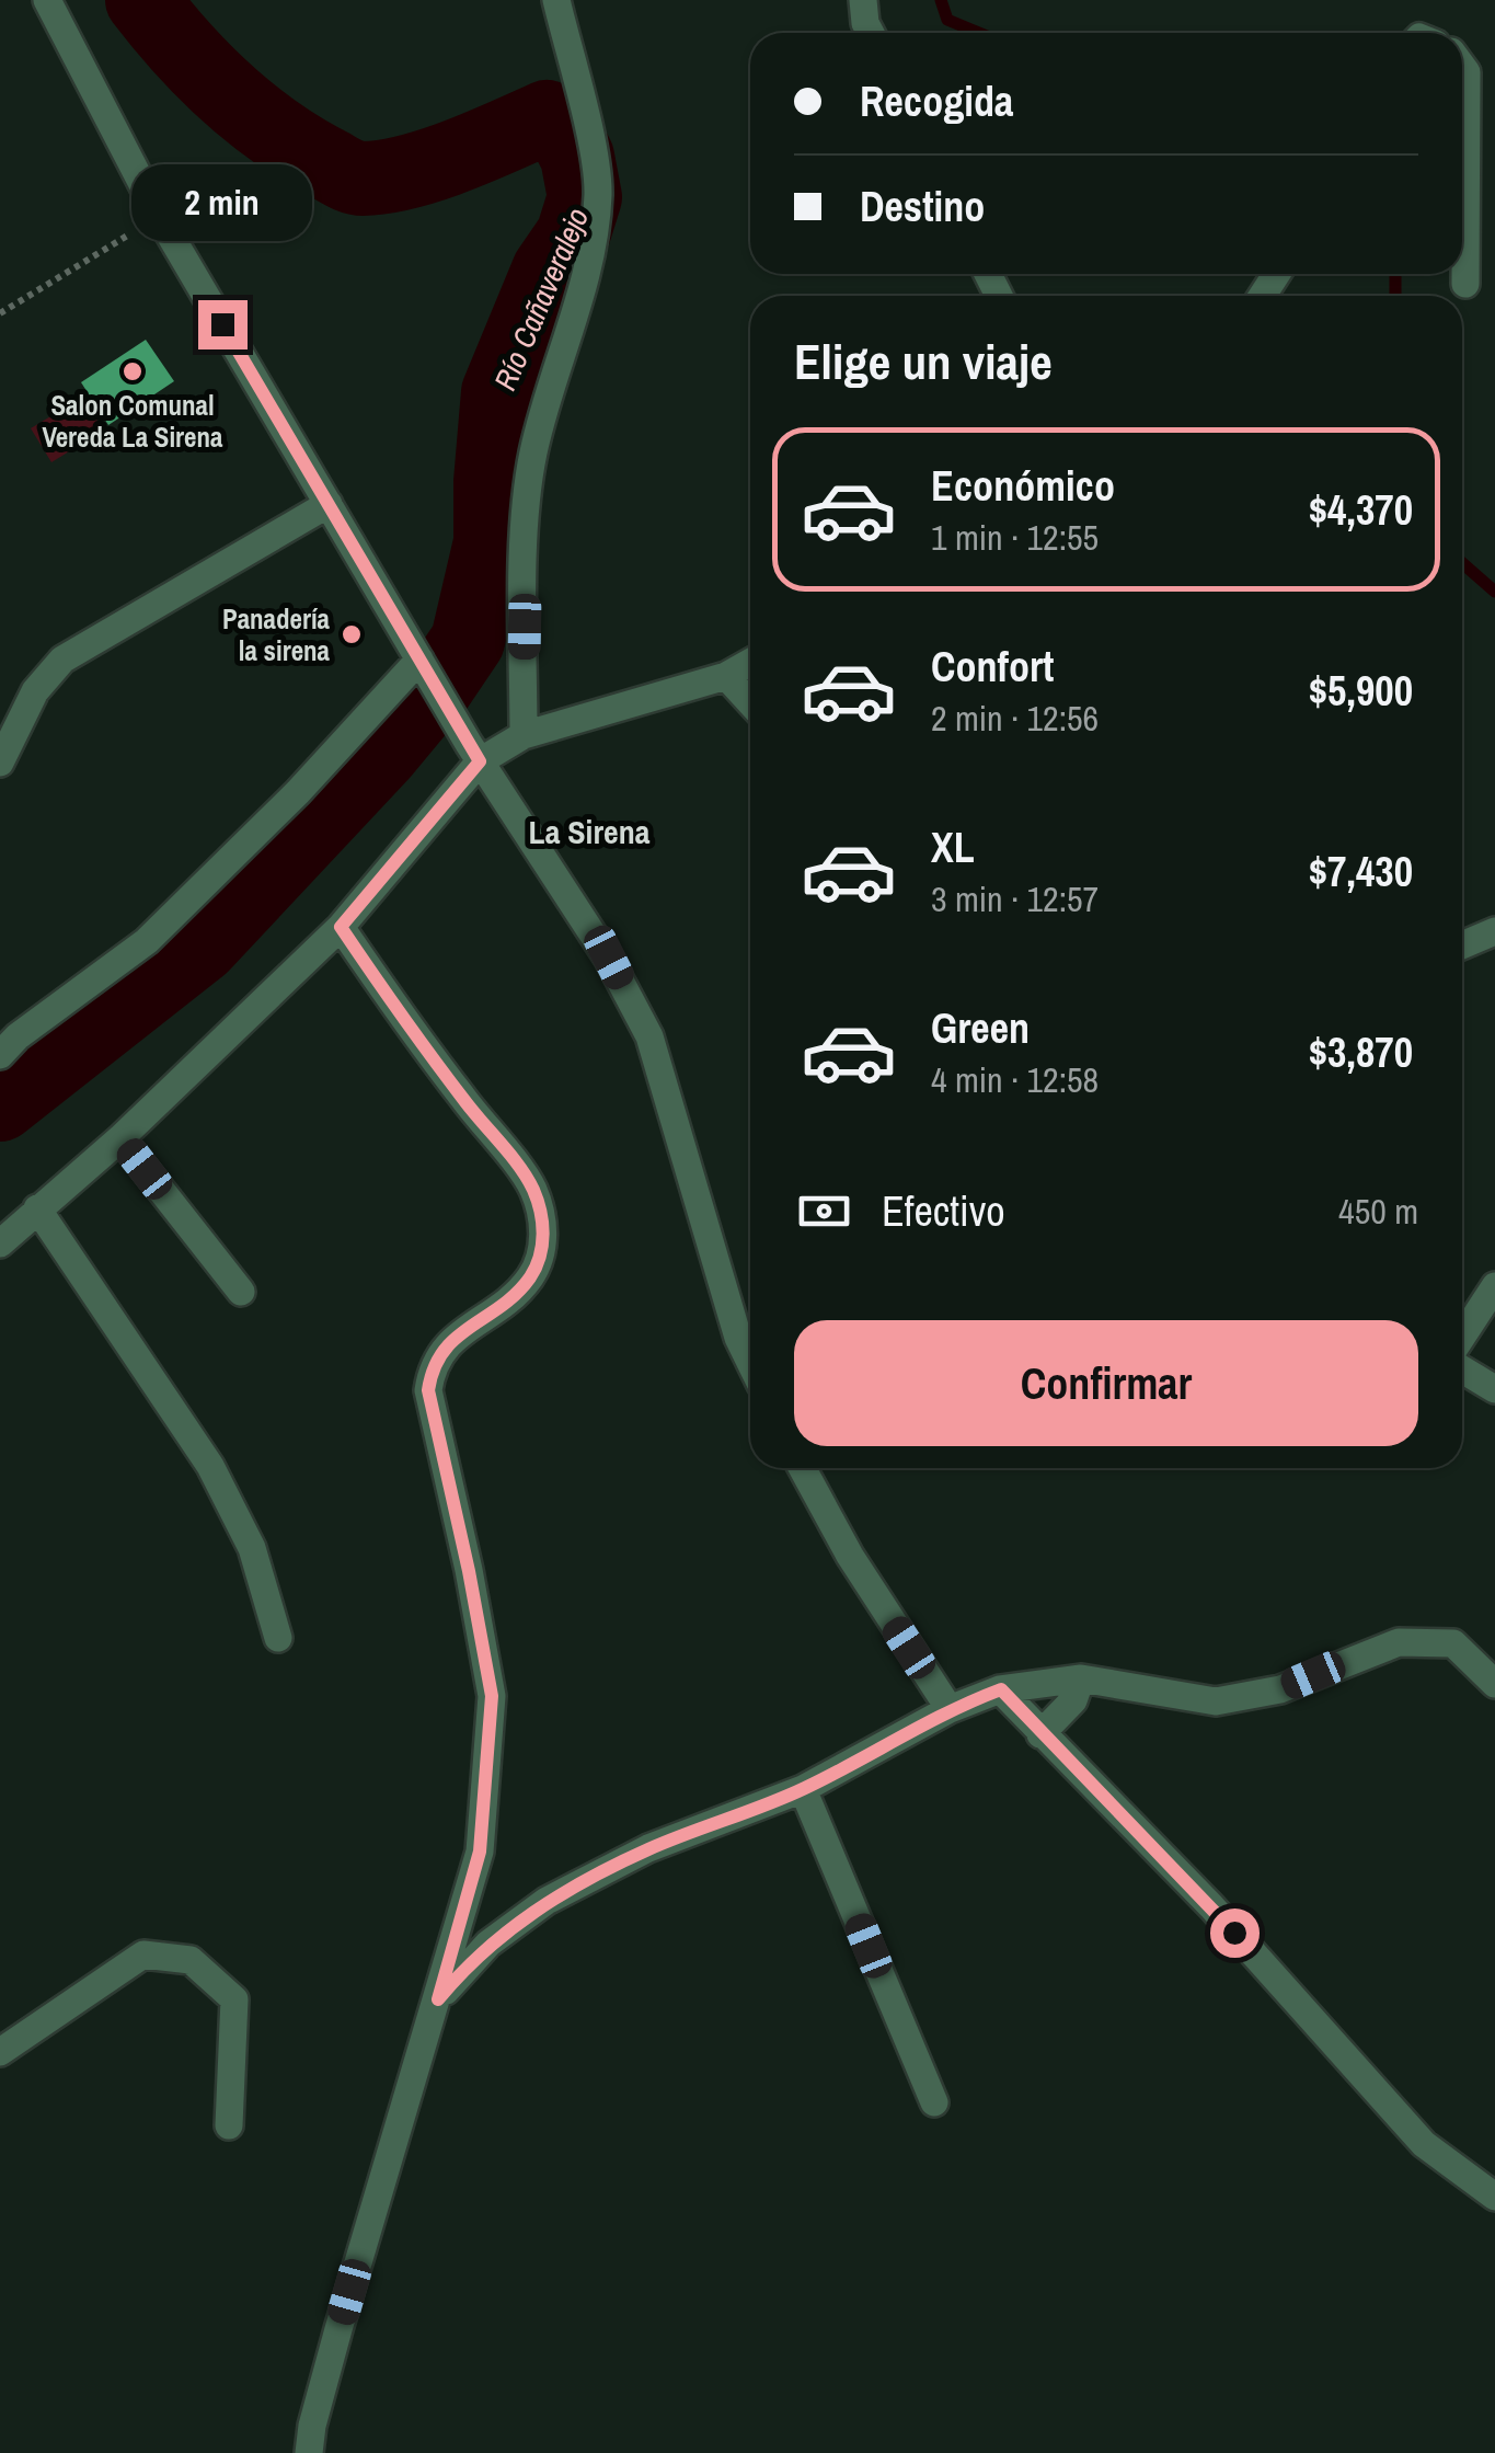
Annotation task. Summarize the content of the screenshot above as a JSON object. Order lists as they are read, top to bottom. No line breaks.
{"districts":["La Sirena"],"water":["Río Cañaveralejo"],"places":["Salon Comunal Vereda La Sirena","Panadería la sirena"],"page":{"banner":["Recogida","Destino"],"bubble":"2 min","heading":"Elige un viaje","list":[{"name":"Económico","note":"1 min · 12:55","value":"$4,370"},{"name":"Confort","note":"2 min · 12:56","value":"$5,900"},{"name":"XL","note":"3 min · 12:57","value":"$7,430"},{"name":"Green","note":"4 min · 12:58","value":"$3,870"}],"pay":["Efectivo","450 m"],"buttons":"Confirmar"}}
